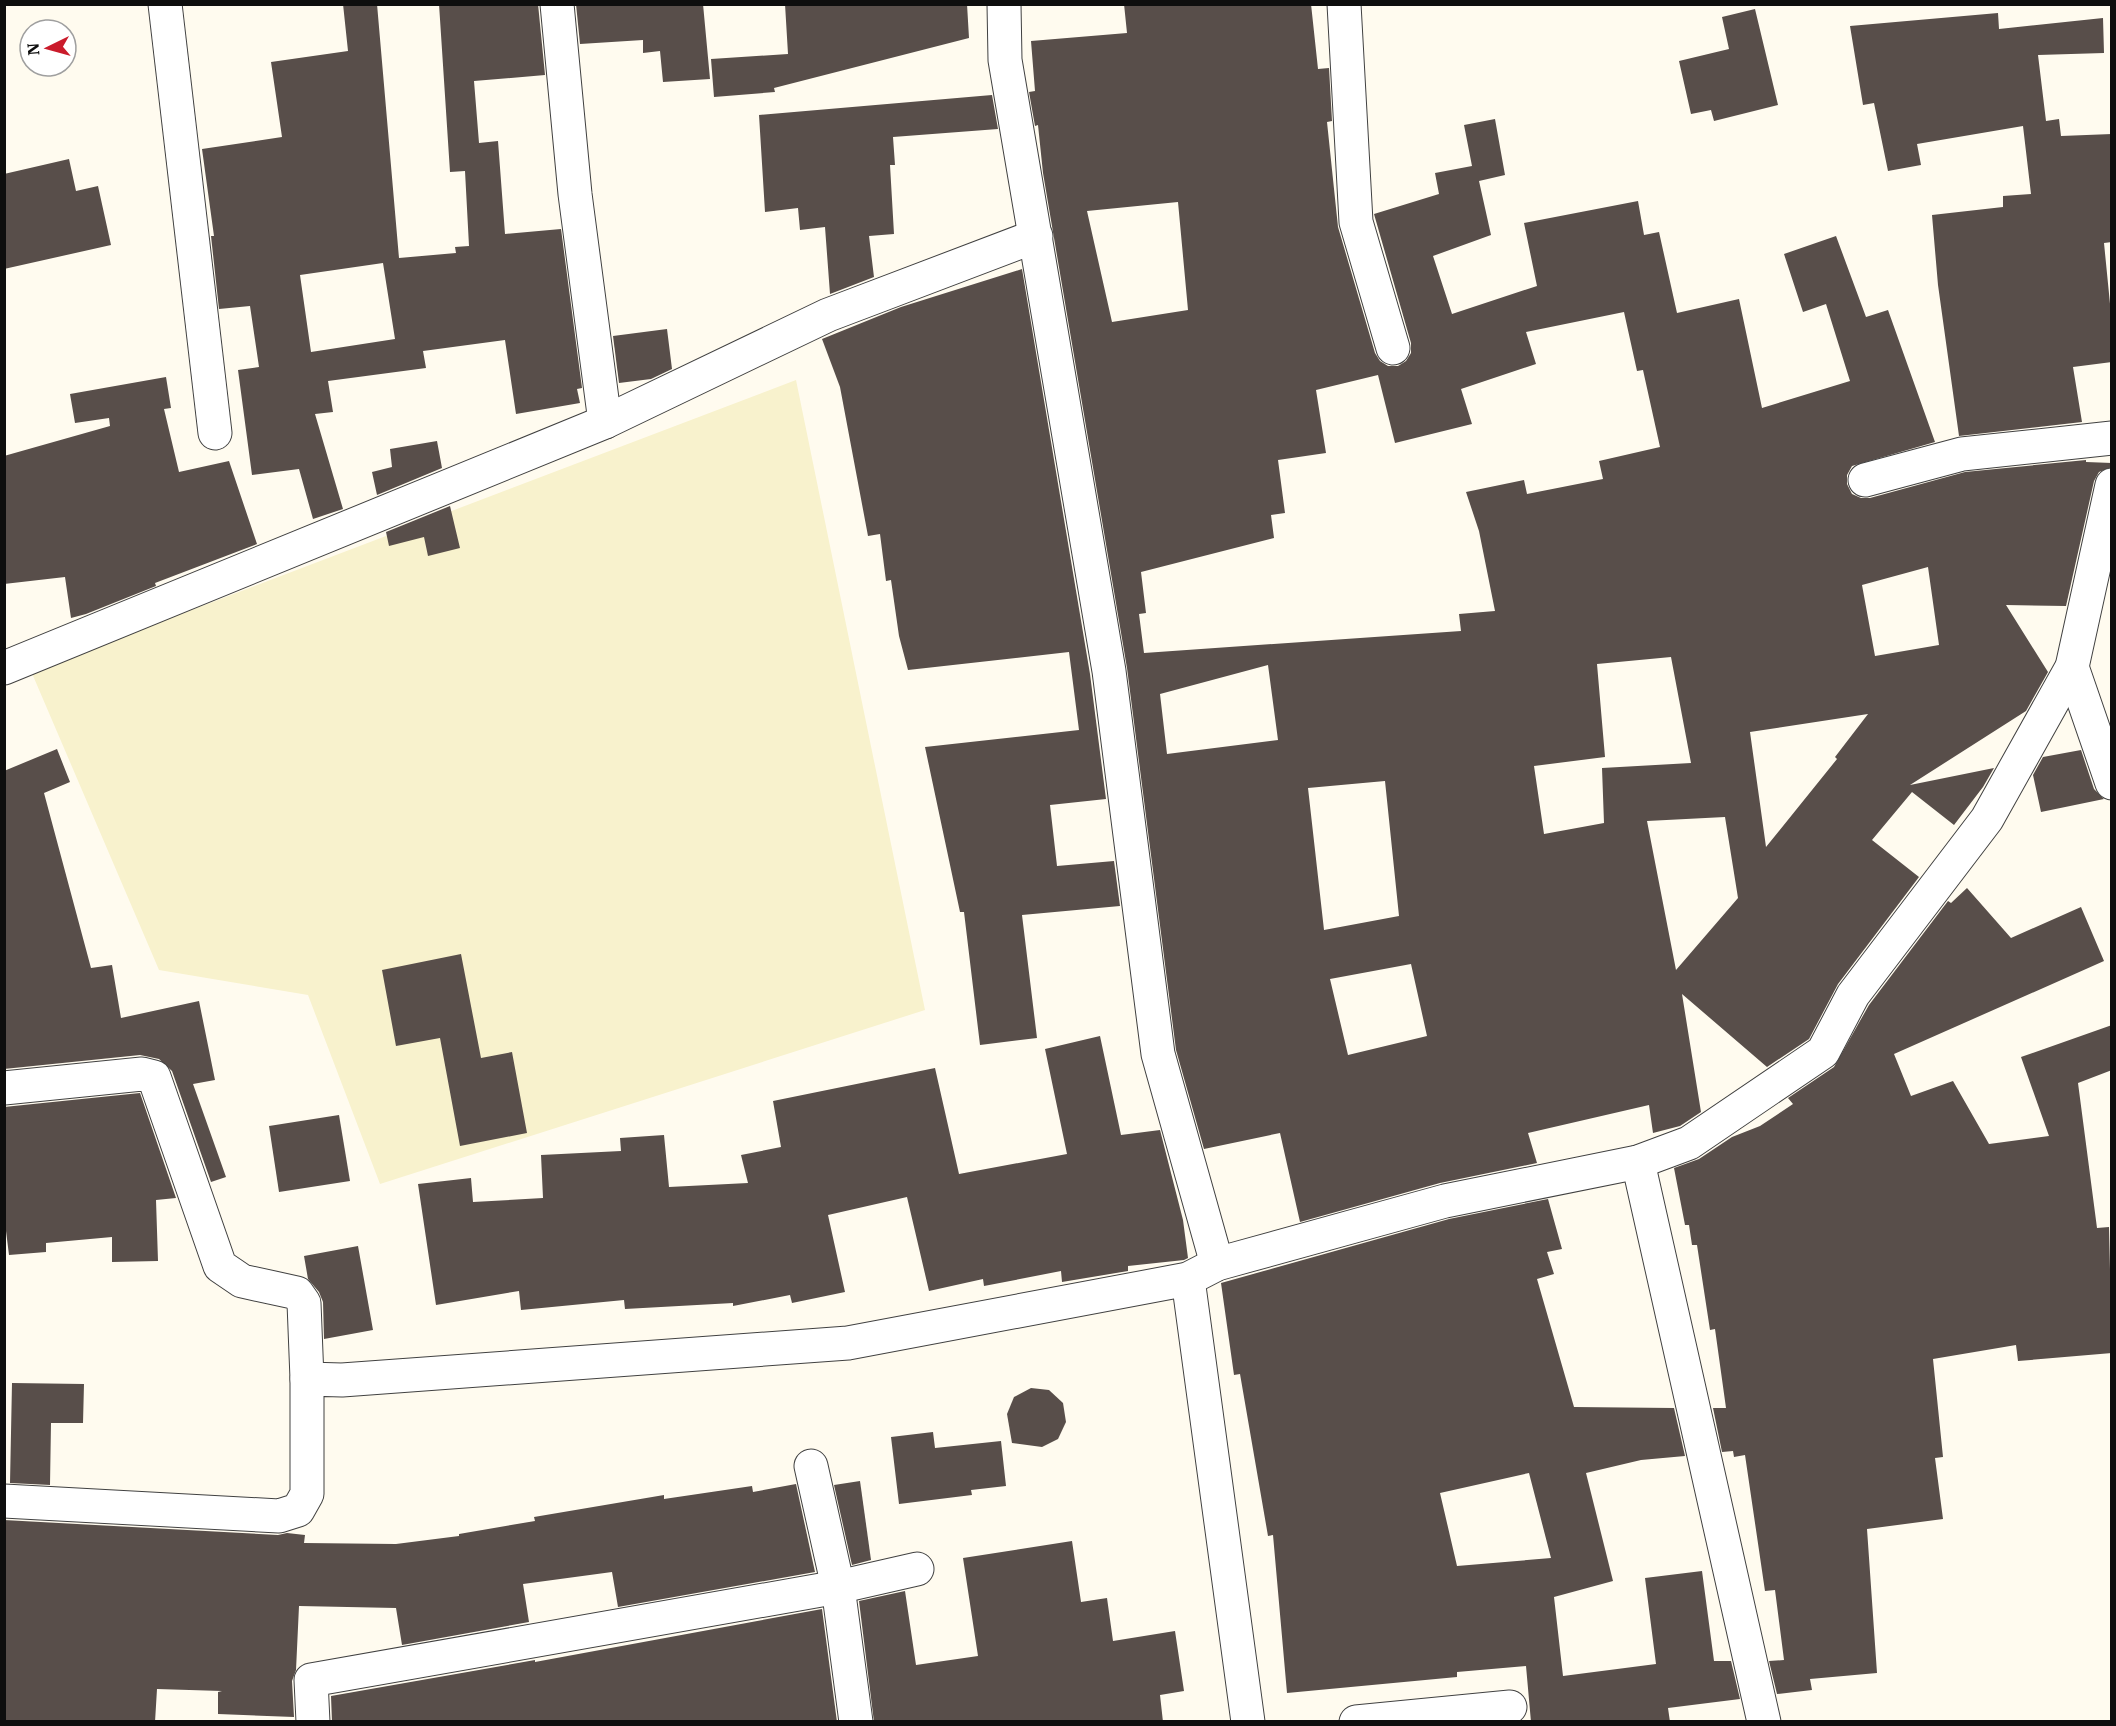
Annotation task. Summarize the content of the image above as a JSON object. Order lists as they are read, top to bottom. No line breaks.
{"north":"left"}
